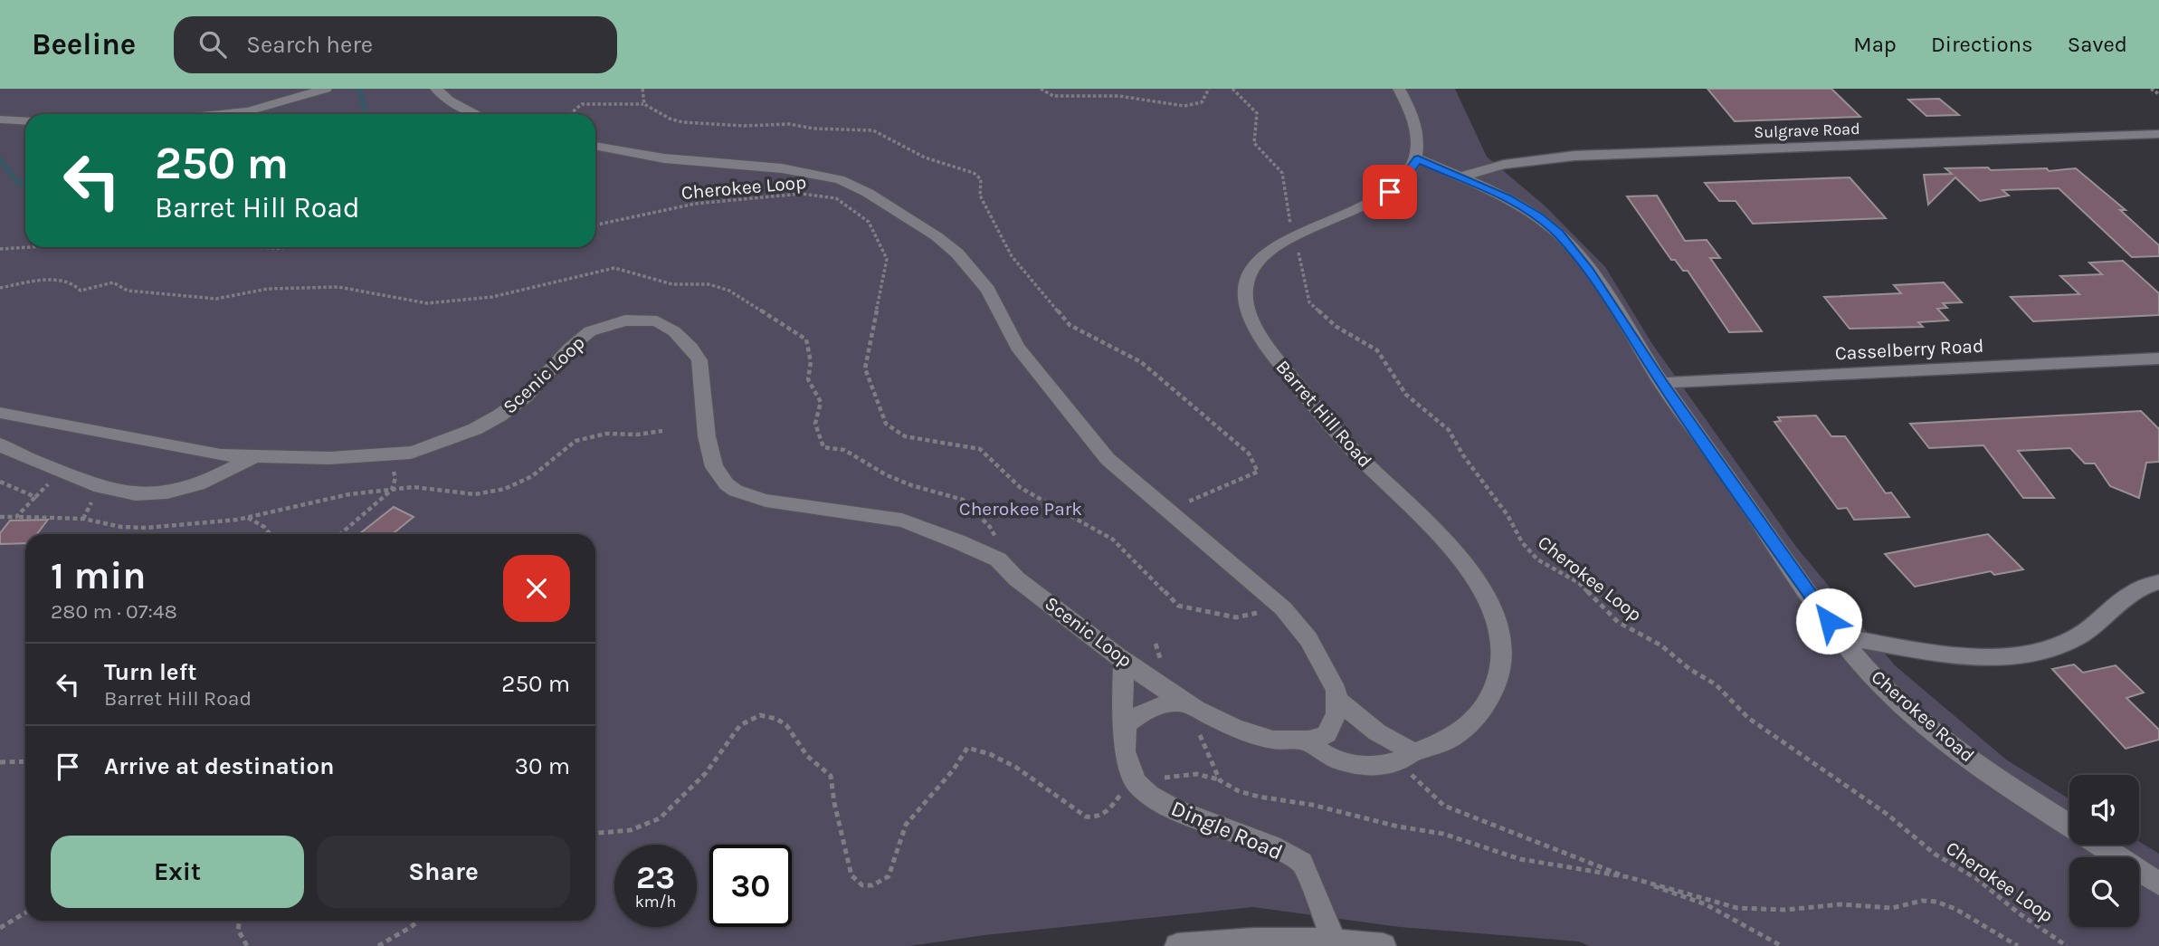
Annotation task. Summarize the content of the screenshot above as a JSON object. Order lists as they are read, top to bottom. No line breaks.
{"streets":{"street":["Sulgrave Road","Casselberry Road","Scenic Loop","Barret Hill Road","Cherokee Road","Dingle Road"],"path":["Cherokee Loop"]},"crossings":[["Sulgrave Road","Cherokee Road"],["Cherokee Loop","Barret Hill Road"],["Casselberry Road","Cherokee Road"],["Scenic Loop","Barret Hill Road"],["Barret Hill Road","Cherokee Road"]],"parks":["Cherokee Park"],"page":{"header":"Beeline","search":"Search here","nav":["Map","Directions","Saved"],"turn":["250 m","Barret Hill Road"],"heading":["1 min","280 m · 07:48"],"list":[{"name":"Turn left","note":"Barret Hill Road","value":"250 m"},{"name":"Arrive at destination","value":"30 m"}],"buttons":["Exit","Share"],"speed":"23 km/h","limit":"30"}}
